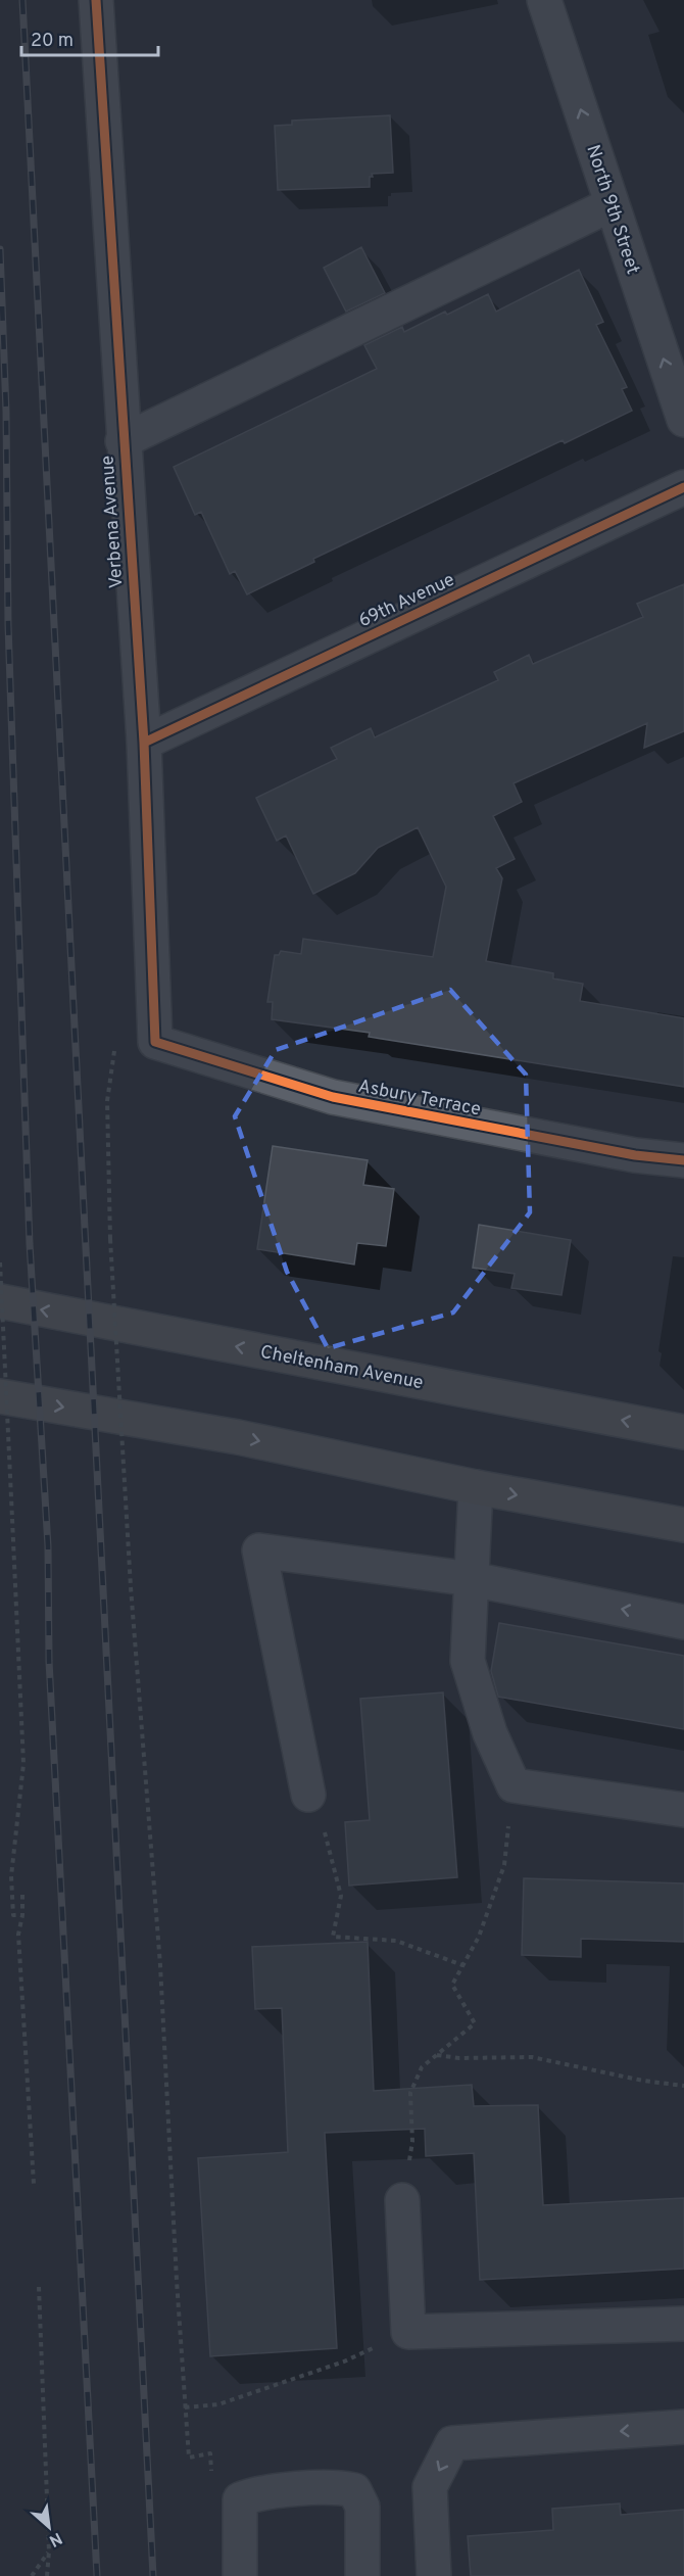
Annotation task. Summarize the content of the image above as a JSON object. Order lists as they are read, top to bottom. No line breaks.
{"streets":{"highway":["Cheltenham Avenue"],"street":["North 9th Street","Verbena Avenue","69th Avenue","Asbury Terrace"]},"crossings":[["Verbena Avenue","69th Avenue"],["Verbena Avenue","Asbury Terrace"]],"one_way":["North 9th Street"],"scale_bar":"20 m","north":"bottom right"}
